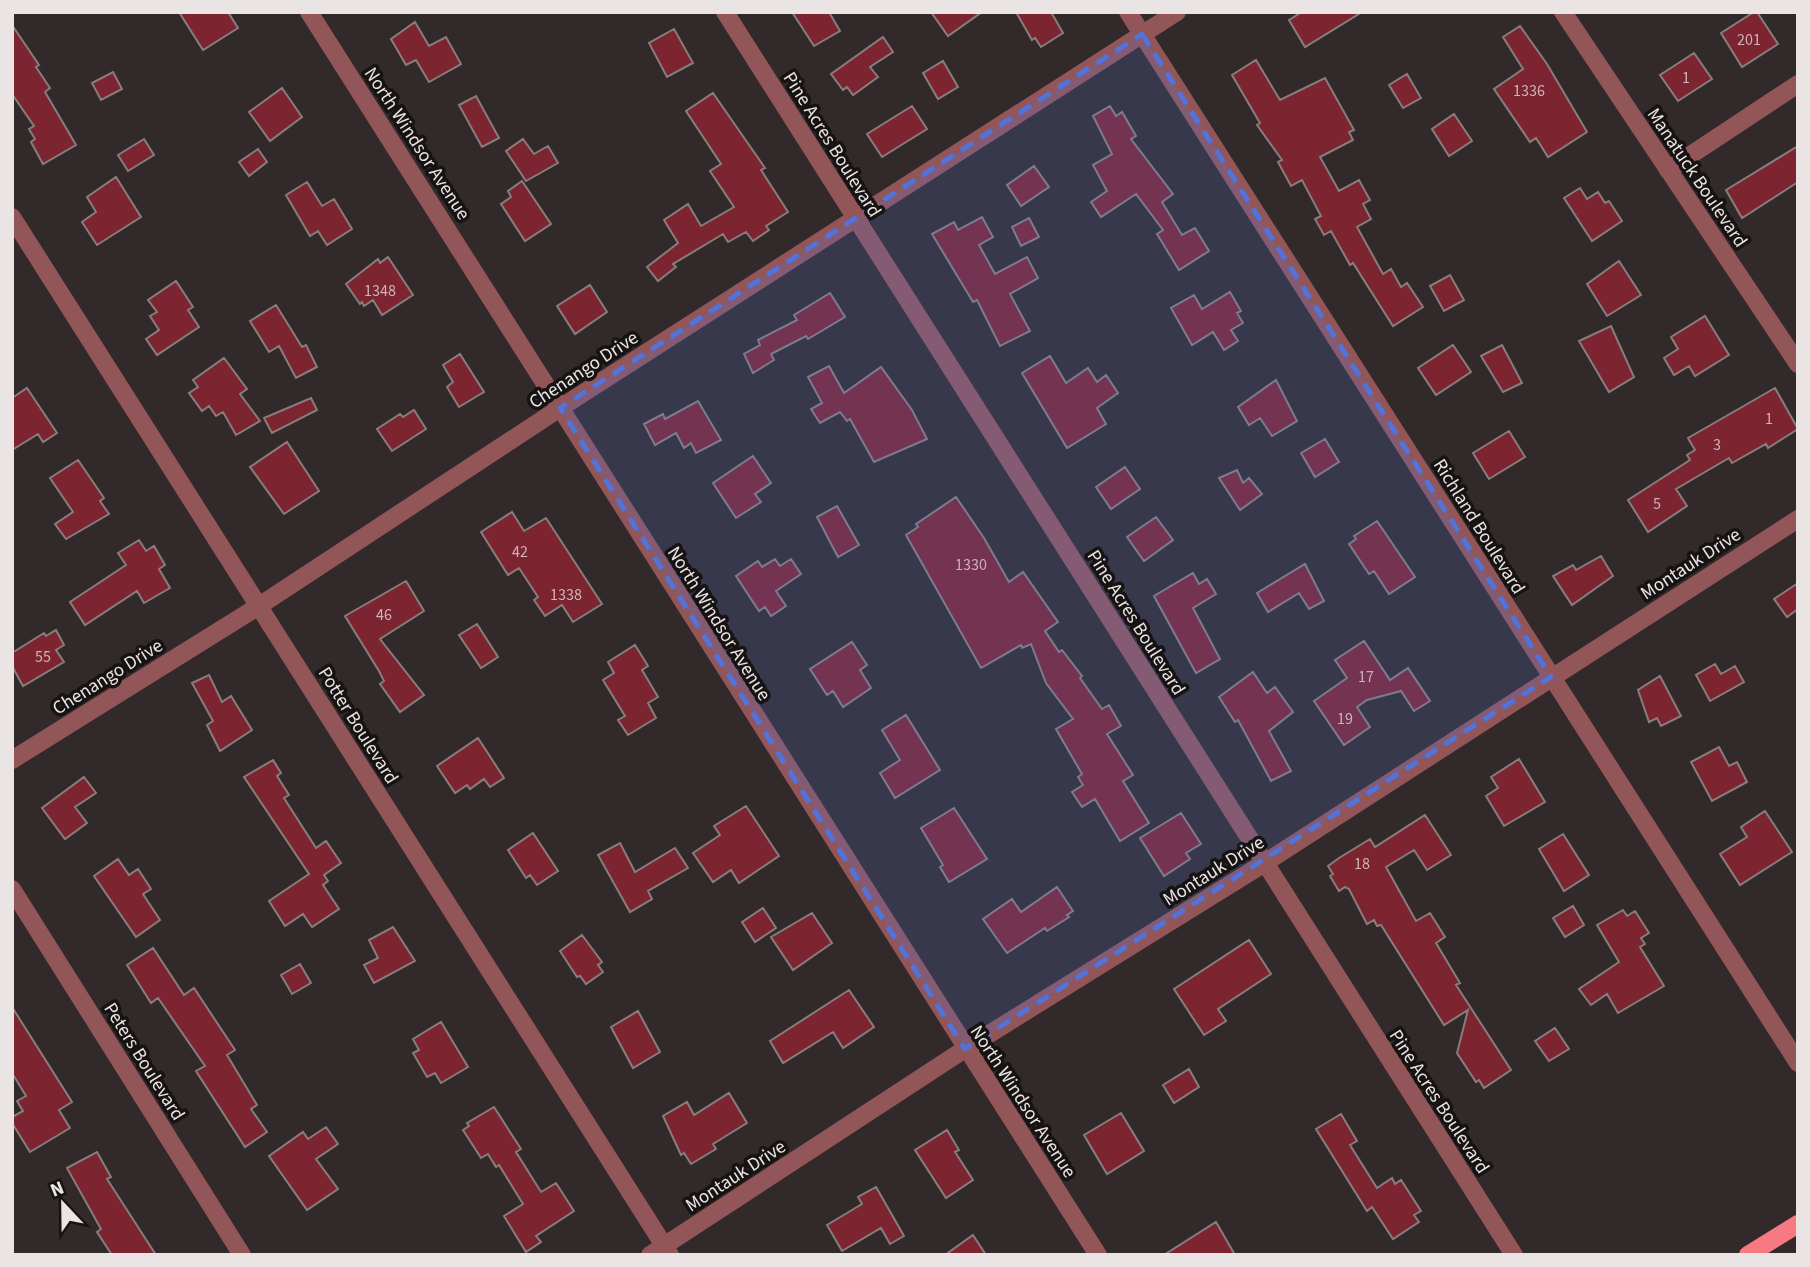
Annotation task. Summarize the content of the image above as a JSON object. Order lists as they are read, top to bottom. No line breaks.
{"streets":{"street":["North Windsor Avenue","Pine Acres Boulevard","Manatuck Boulevard","Chenango Drive","Richland Boulevard","Montauk Drive","Potter Boulevard","Peters Boulevard"]},"crossings":[["North Windsor Avenue","Chenango Drive"],["North Windsor Avenue","Montauk Drive"],["Pine Acres Boulevard","Chenango Drive"],["Pine Acres Boulevard","Montauk Drive"],["Chenango Drive","Richland Boulevard"],["Chenango Drive","Potter Boulevard"],["Richland Boulevard","Montauk Drive"],["Montauk Drive","Potter Boulevard"]],"house_numbers":["201","1","1336","1348","1","3","5","42","1330","1338","46","55","17","19","18"],"north":"top"}
